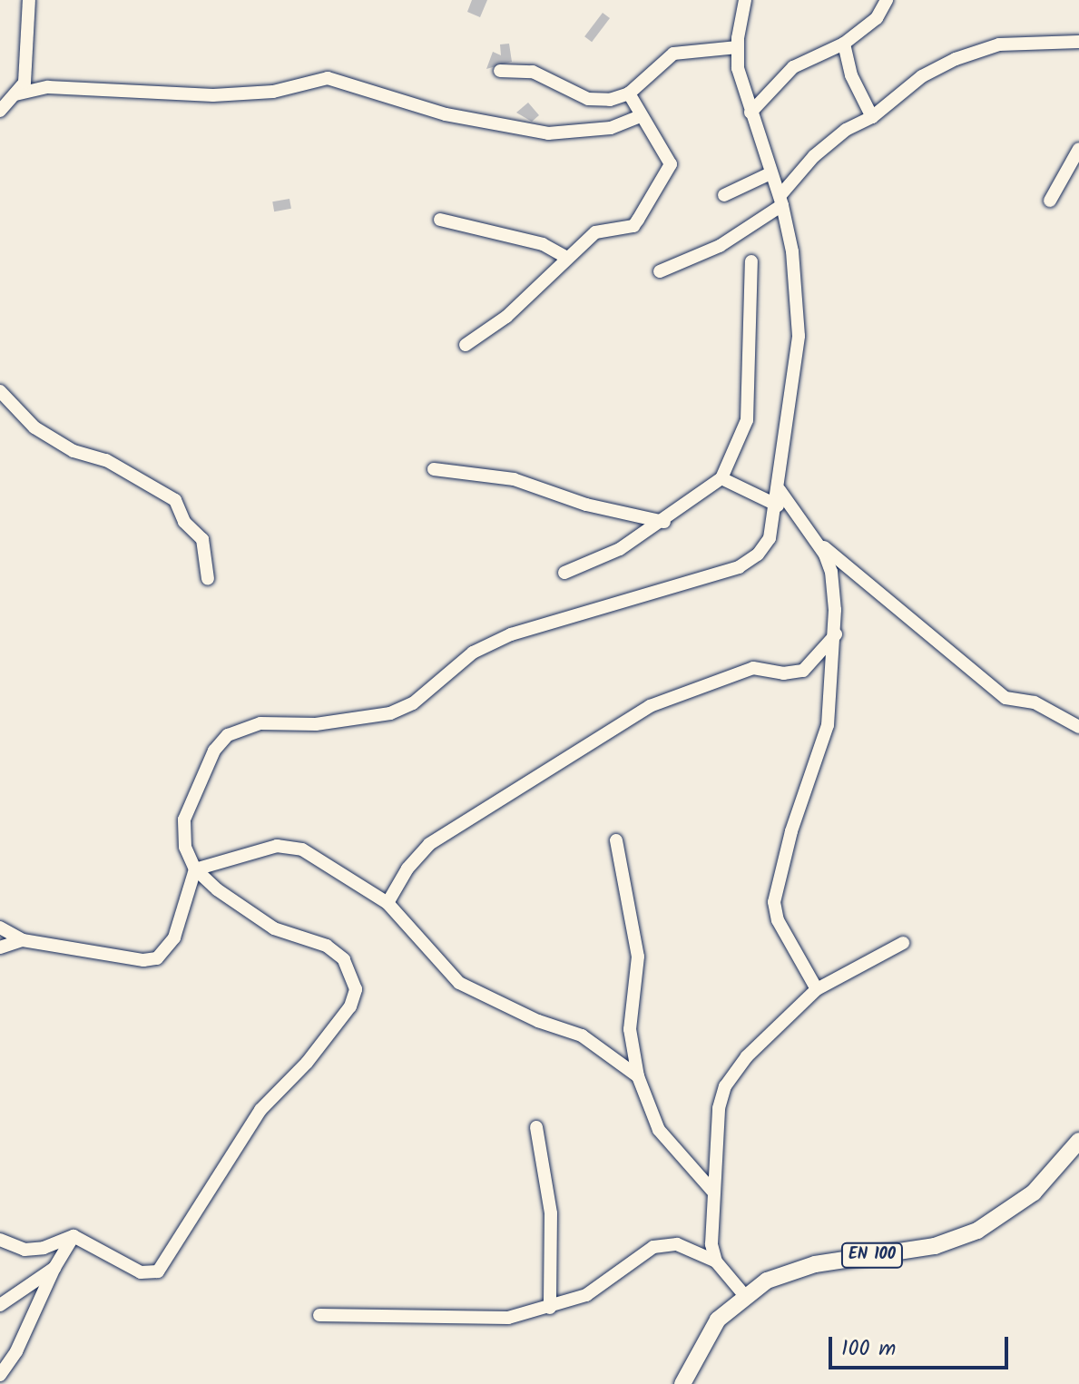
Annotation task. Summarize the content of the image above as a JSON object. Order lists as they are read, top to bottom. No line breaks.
{"streets":{"main road":["EN 100"]},"scale_bar":"100 m"}
